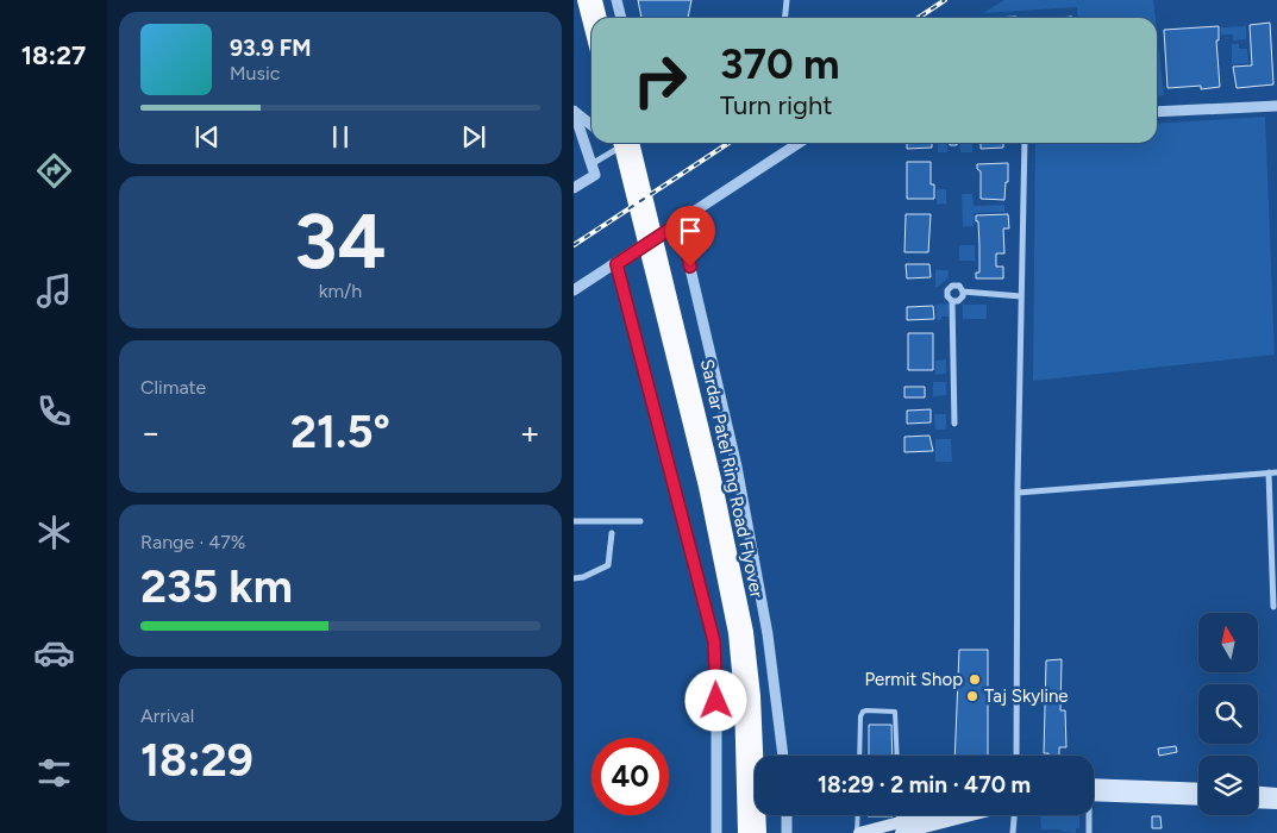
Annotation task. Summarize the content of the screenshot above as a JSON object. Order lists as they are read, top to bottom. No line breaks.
{"streets":{"highway":["Sardar Patel Ring Road Flyover"]},"places":["Permit Shop","Taj Skyline"],"north":"top","page":{"tabs":"18:27","turn":["370 m","Turn right"],"song":["93.9 FM","Music"],"tile":[["34","km/h"],"Climate",["Range · 47%","235 km"],["Arrival","18:29"]],"heat":["−","21.5°","+"],"limit":"40","trip":"18:29 · 2 min · 470 m"}}
